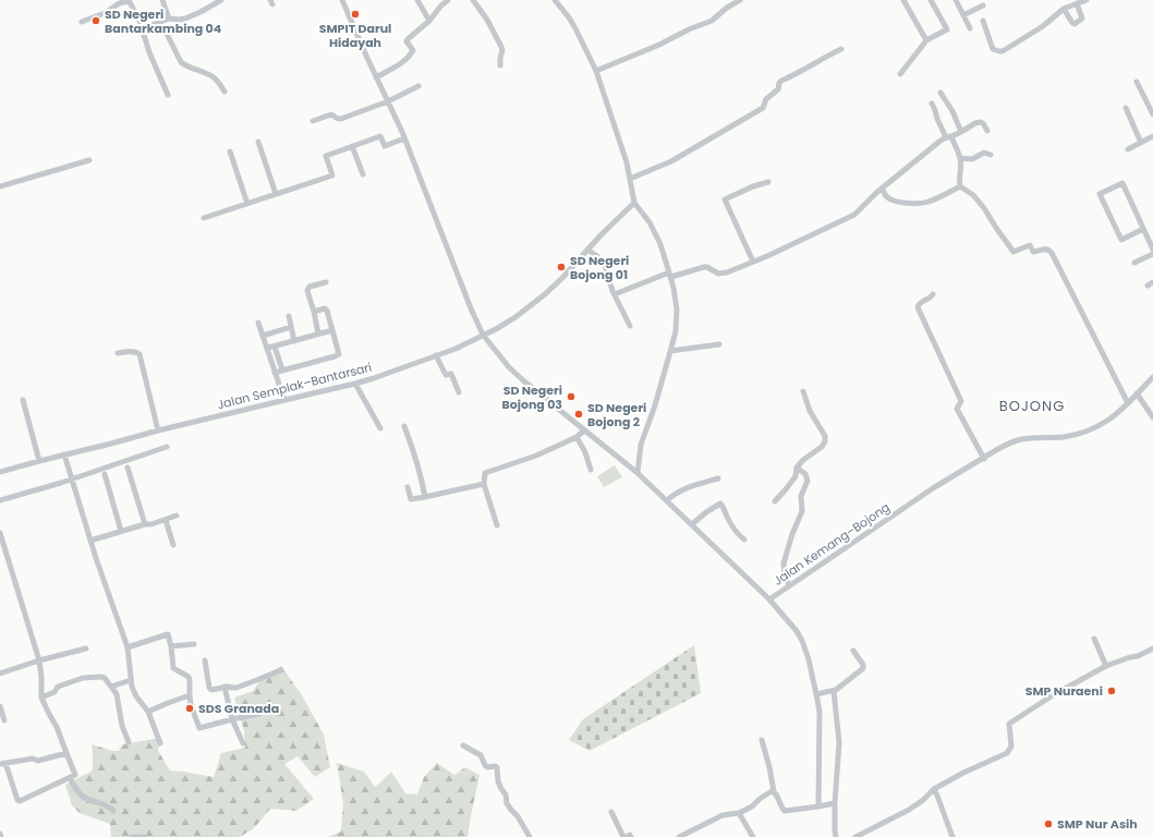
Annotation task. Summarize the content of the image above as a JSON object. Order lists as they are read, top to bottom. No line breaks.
{"streets":{"street":["Jalan Semplak–Bantarsari","Jalan Kemang–Bojong"]},"crossings":[["Jalan Semplak–Bantarsari","Jalan Kemang–Bojong"]],"districts":["BOJONG"],"places":["SMPIT Darul Hidayah","SD Negeri Bantarkambing 04","SD Negeri Bojong 01","SD Negeri Bojong 03","SD Negeri Bojong 2","SMP Nuraeni","SDS Granada","SMP Nur Asih"]}
